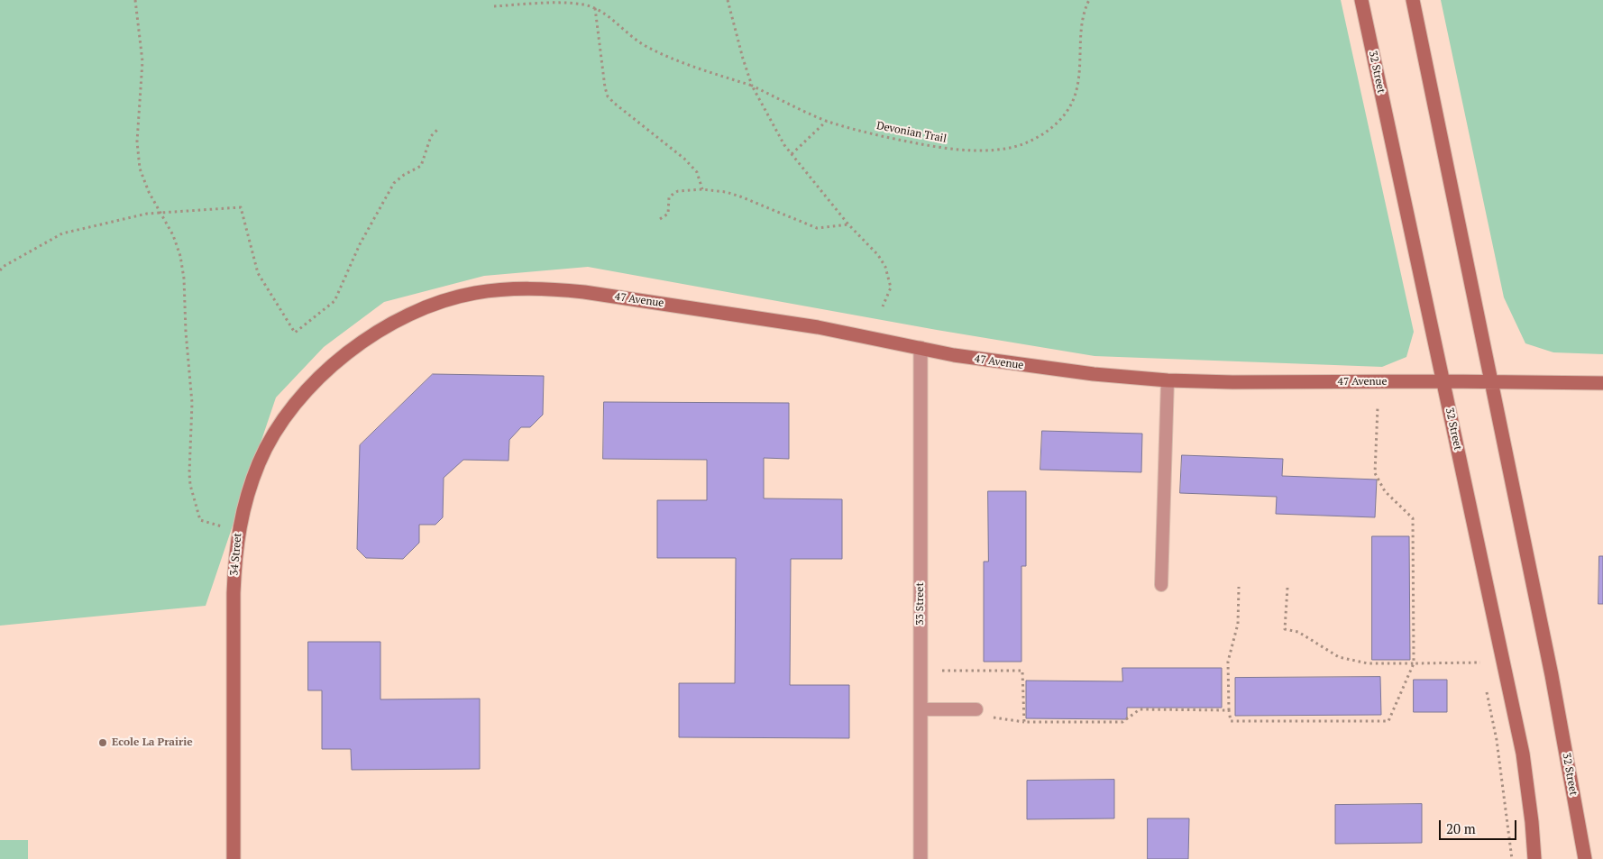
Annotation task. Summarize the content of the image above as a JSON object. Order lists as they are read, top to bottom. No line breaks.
{"streets":{"street":["32 Street","47 Avenue","34 Street","33 Street"],"path":["Devonian Trail"]},"crossings":[["32 Street","47 Avenue"],["47 Avenue","34 Street"],["47 Avenue","33 Street"]],"places":["Ecole La Prairie"],"scale_bar":"20 m"}
